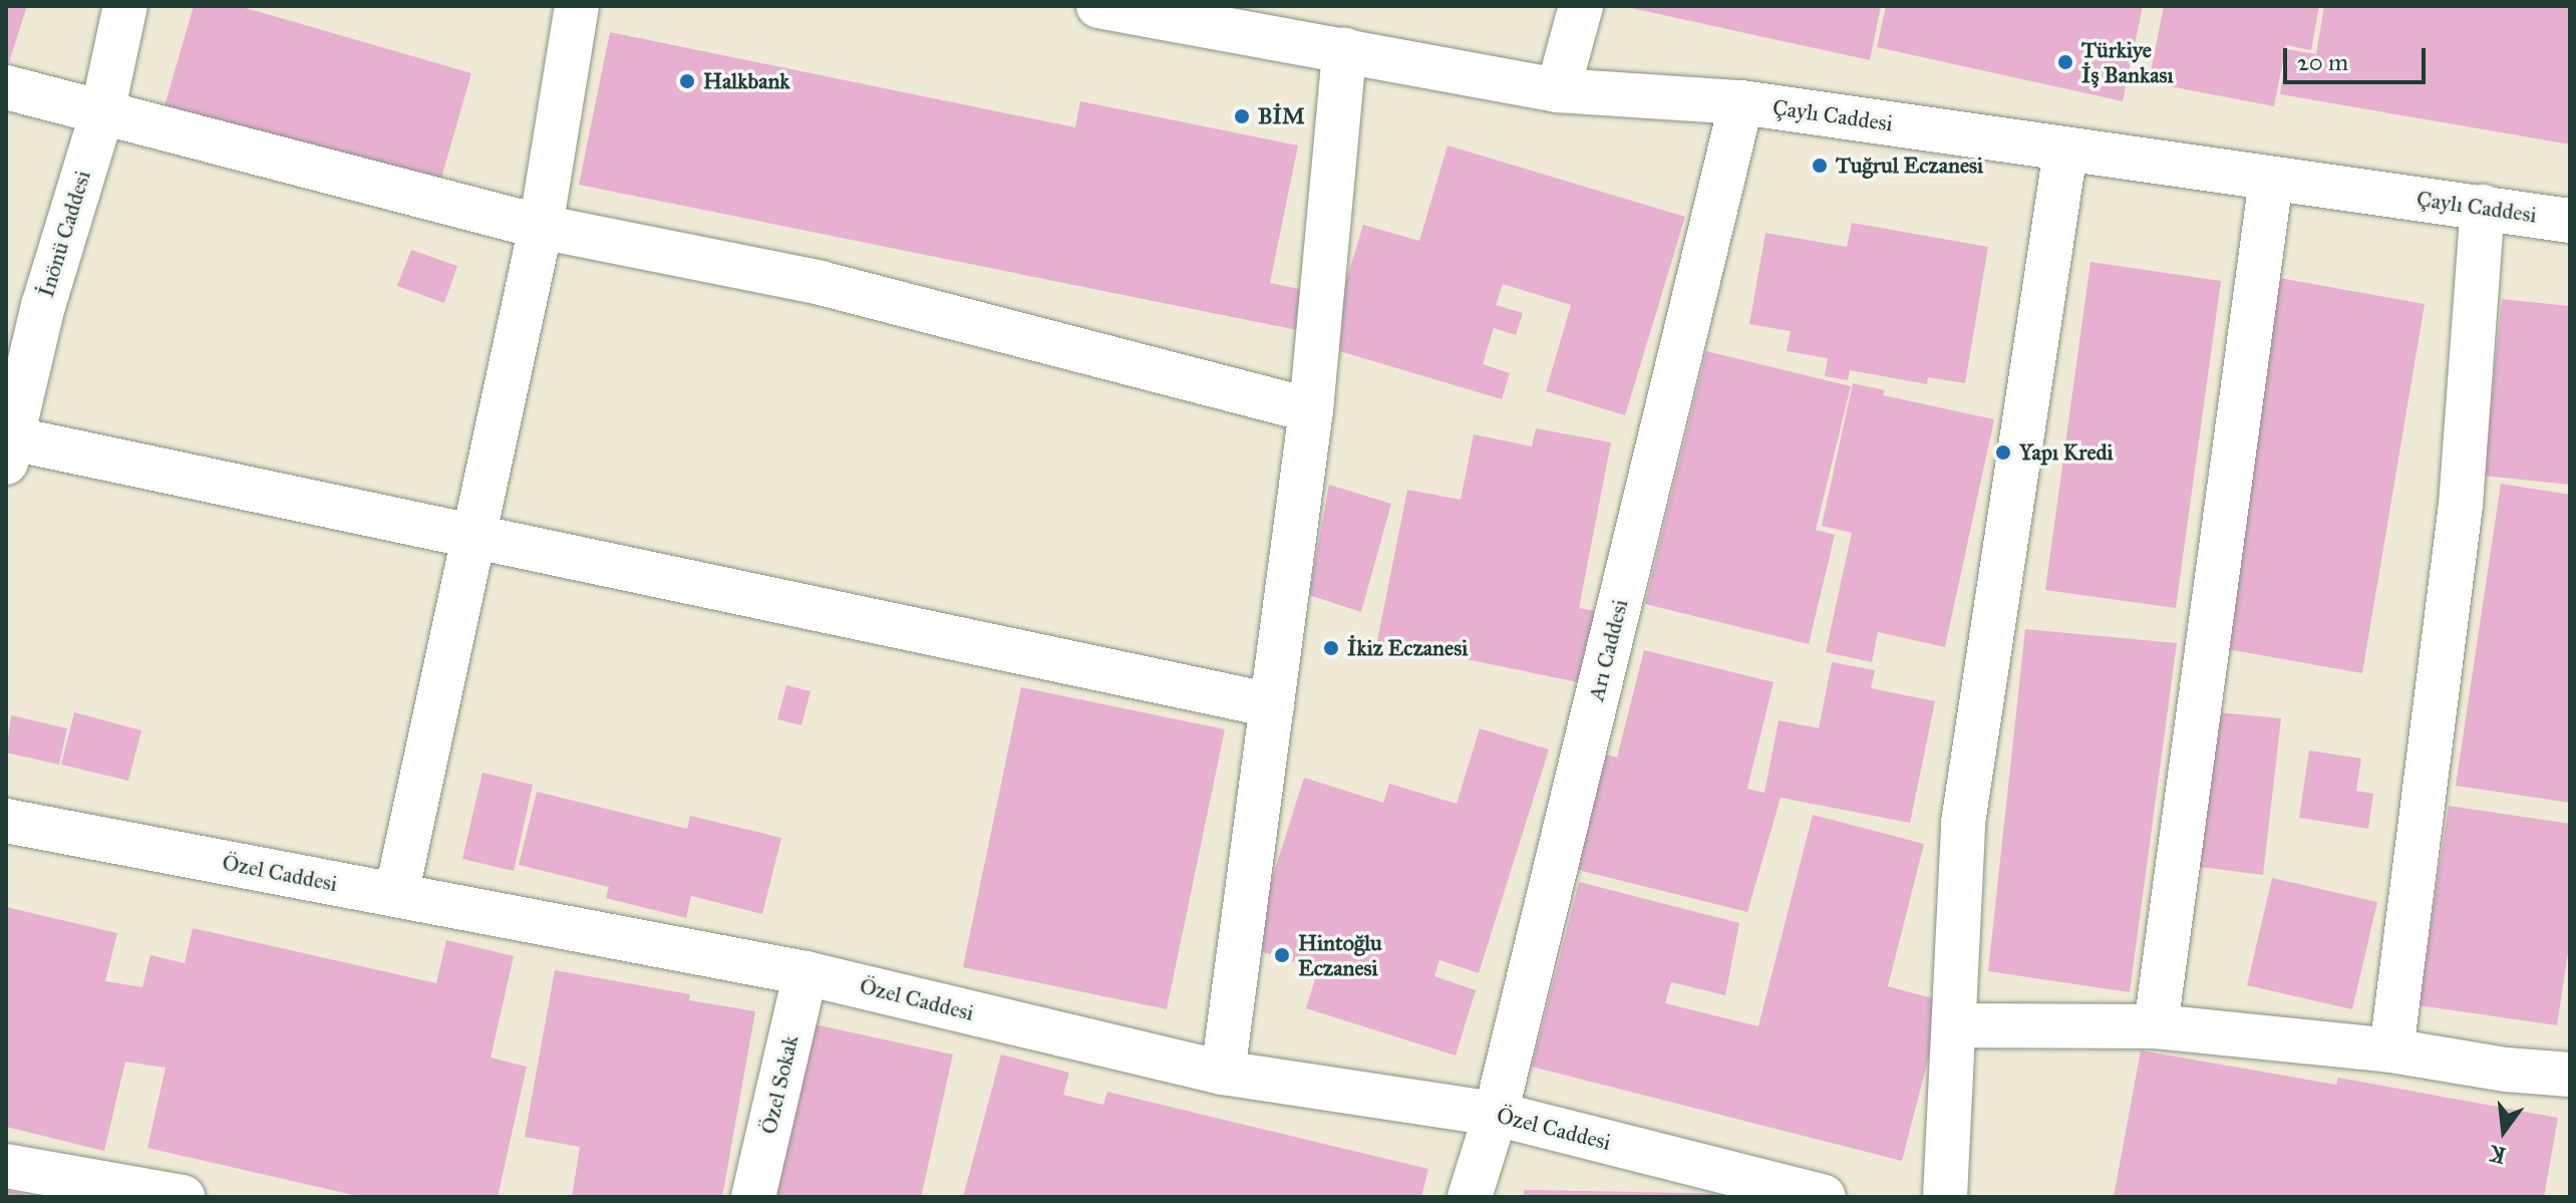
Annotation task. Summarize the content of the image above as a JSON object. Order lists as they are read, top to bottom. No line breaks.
{"streets":{"street":["Çaylı Caddesi","İnönü Caddesi","Arı Caddesi","Özel Caddesi","Özel Sokak"]},"crossings":[["Çaylı Caddesi","Arı Caddesi"],["Arı Caddesi","Özel Caddesi"],["Özel Caddesi","Özel Sokak"]],"places":["Türkiye İş Bankası","Halkbank","BİM","Tuğrul Eczanesi","Yapı Kredi","İkiz Eczanesi","Hintoğlu Eczanesi"],"scale_bar":"20 m","north":"bottom"}
